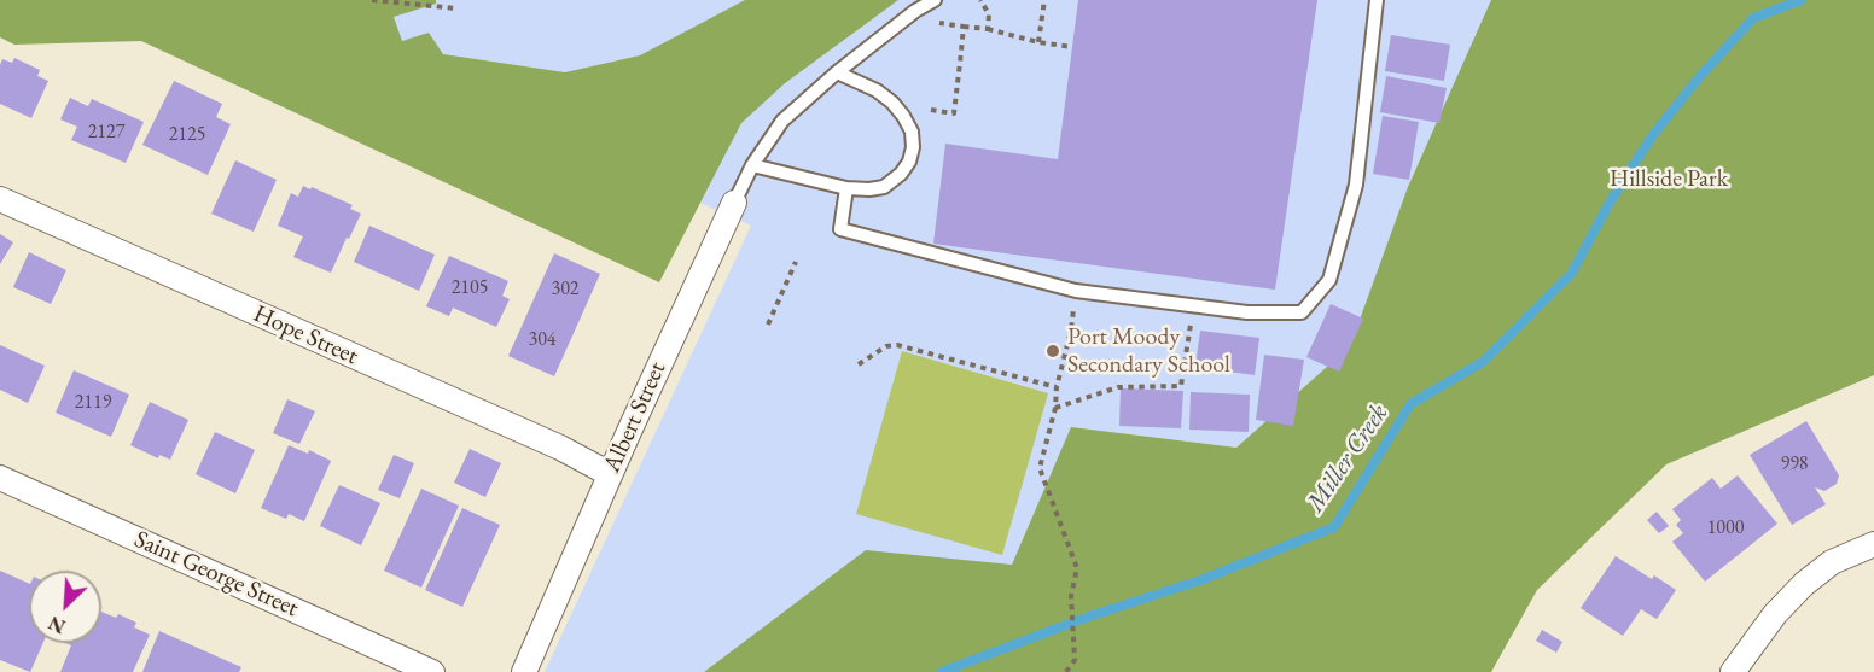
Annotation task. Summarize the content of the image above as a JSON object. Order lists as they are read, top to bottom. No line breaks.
{"streets":{"street":["Hope Street","Albert Street","Saint George Street"]},"crossings":[["Hope Street","Albert Street"]],"water":["Miller Creek"],"parks":["Hillside Park"],"places":["Port Moody Secondary School"],"house_numbers":["2127","2125","2105","302","304","2119","998","1000"],"north":"bottom left"}
